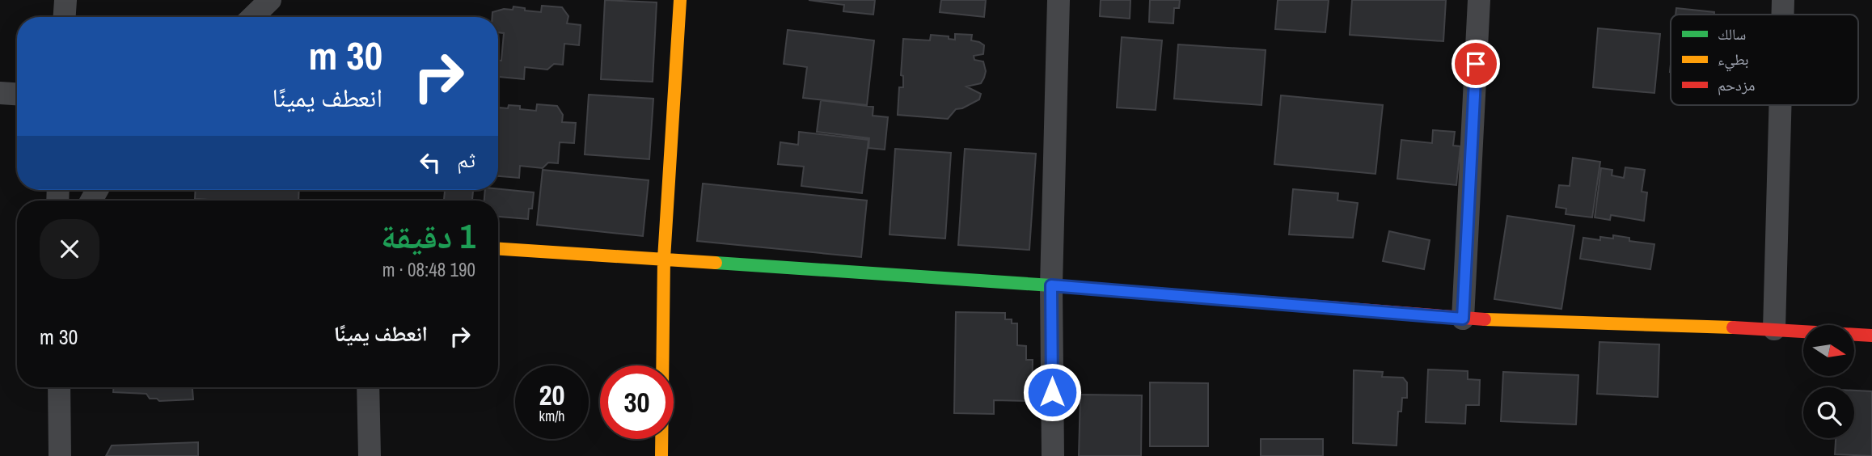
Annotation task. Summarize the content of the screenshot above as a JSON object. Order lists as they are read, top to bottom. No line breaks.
{"legend":["سالك","بطيء","مزدحم"],"north":"right","page":{"turn":["30 m","انعطف يمينًا"],"then":"ثم","heading":["1 دقيقة","190 m · 08:48"],"list":[{"name":"انعطف يمينًا","value":"30 m"}],"speed":"20 km/h","limit":"30"}}
